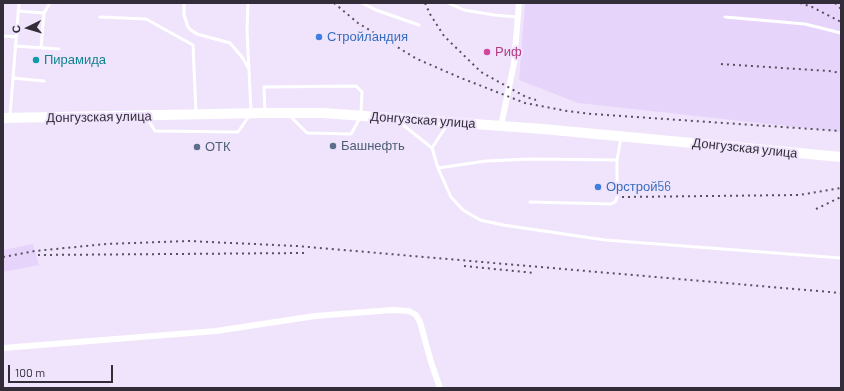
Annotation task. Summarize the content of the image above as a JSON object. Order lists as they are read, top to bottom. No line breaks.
{"streets":{"highway":["Донгузская улица"]},"places":["Стройландия","Риф","Пирамида","Башнефть","ОТК","Орстрой56"],"scale_bar":"100 m","north":"left"}
